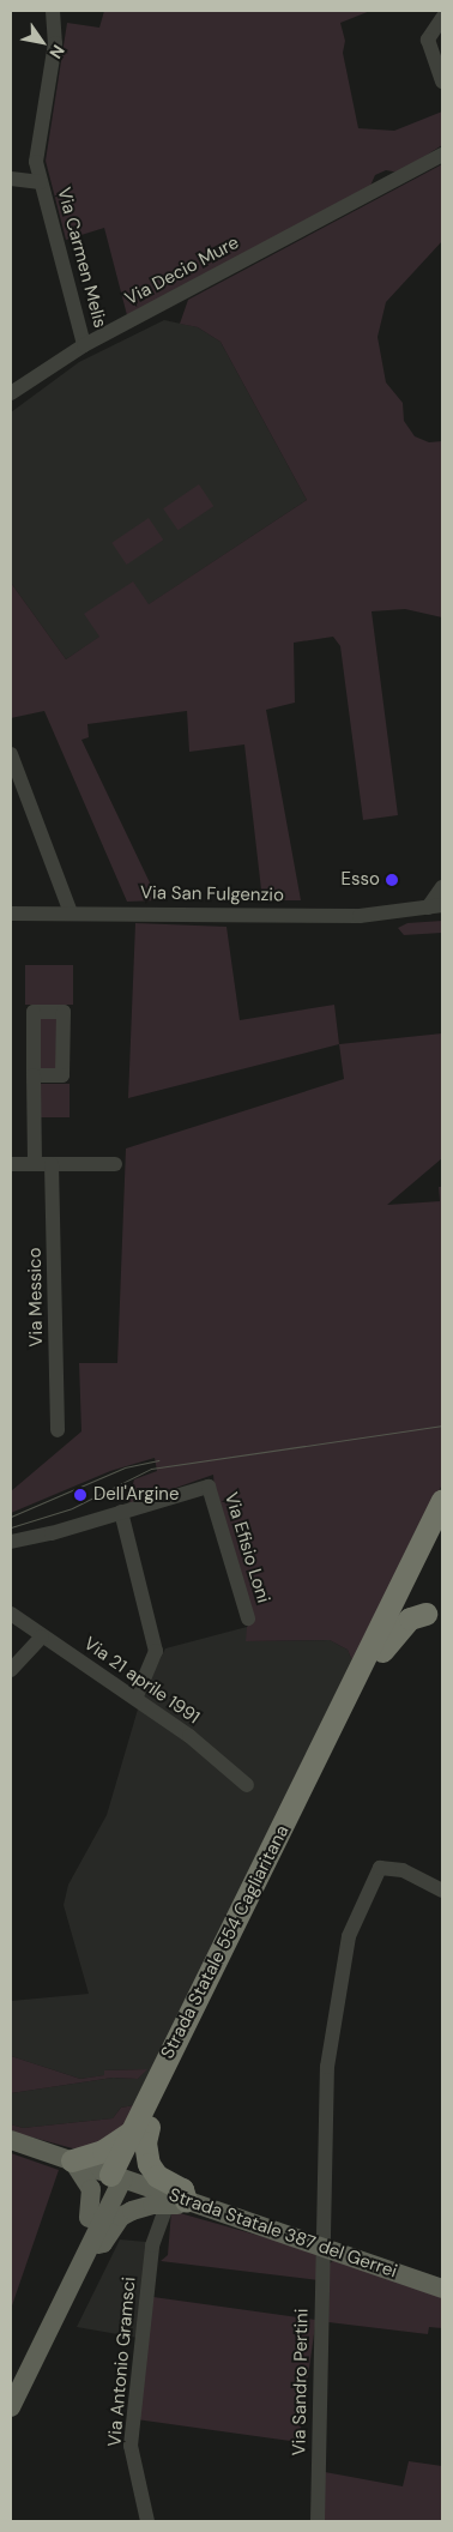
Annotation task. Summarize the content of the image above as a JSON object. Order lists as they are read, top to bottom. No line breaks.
{"streets":{"highway":["Strada Statale 554 Cagliaritana"],"main road":["Strada Statale 387 del Gerrei"],"street":["Via Carmen Melis","Via Decio Mure","Via San Fulgenzio","Via Messico","Via Efisio Loni","Via 21 aprile 1991","Via Antonio Gramsci","Via Sandro Pertini"]},"crossings":[["Via Carmen Melis","Via Decio Mure"],["Strada Statale 554 Cagliaritana","Strada Statale 387 del Gerrei"],["Strada Statale 387 del Gerrei","Via Antonio Gramsci"],["Strada Statale 387 del Gerrei","Via Sandro Pertini"]],"places":["Esso","Dell'Argine"],"north":"bottom right"}
